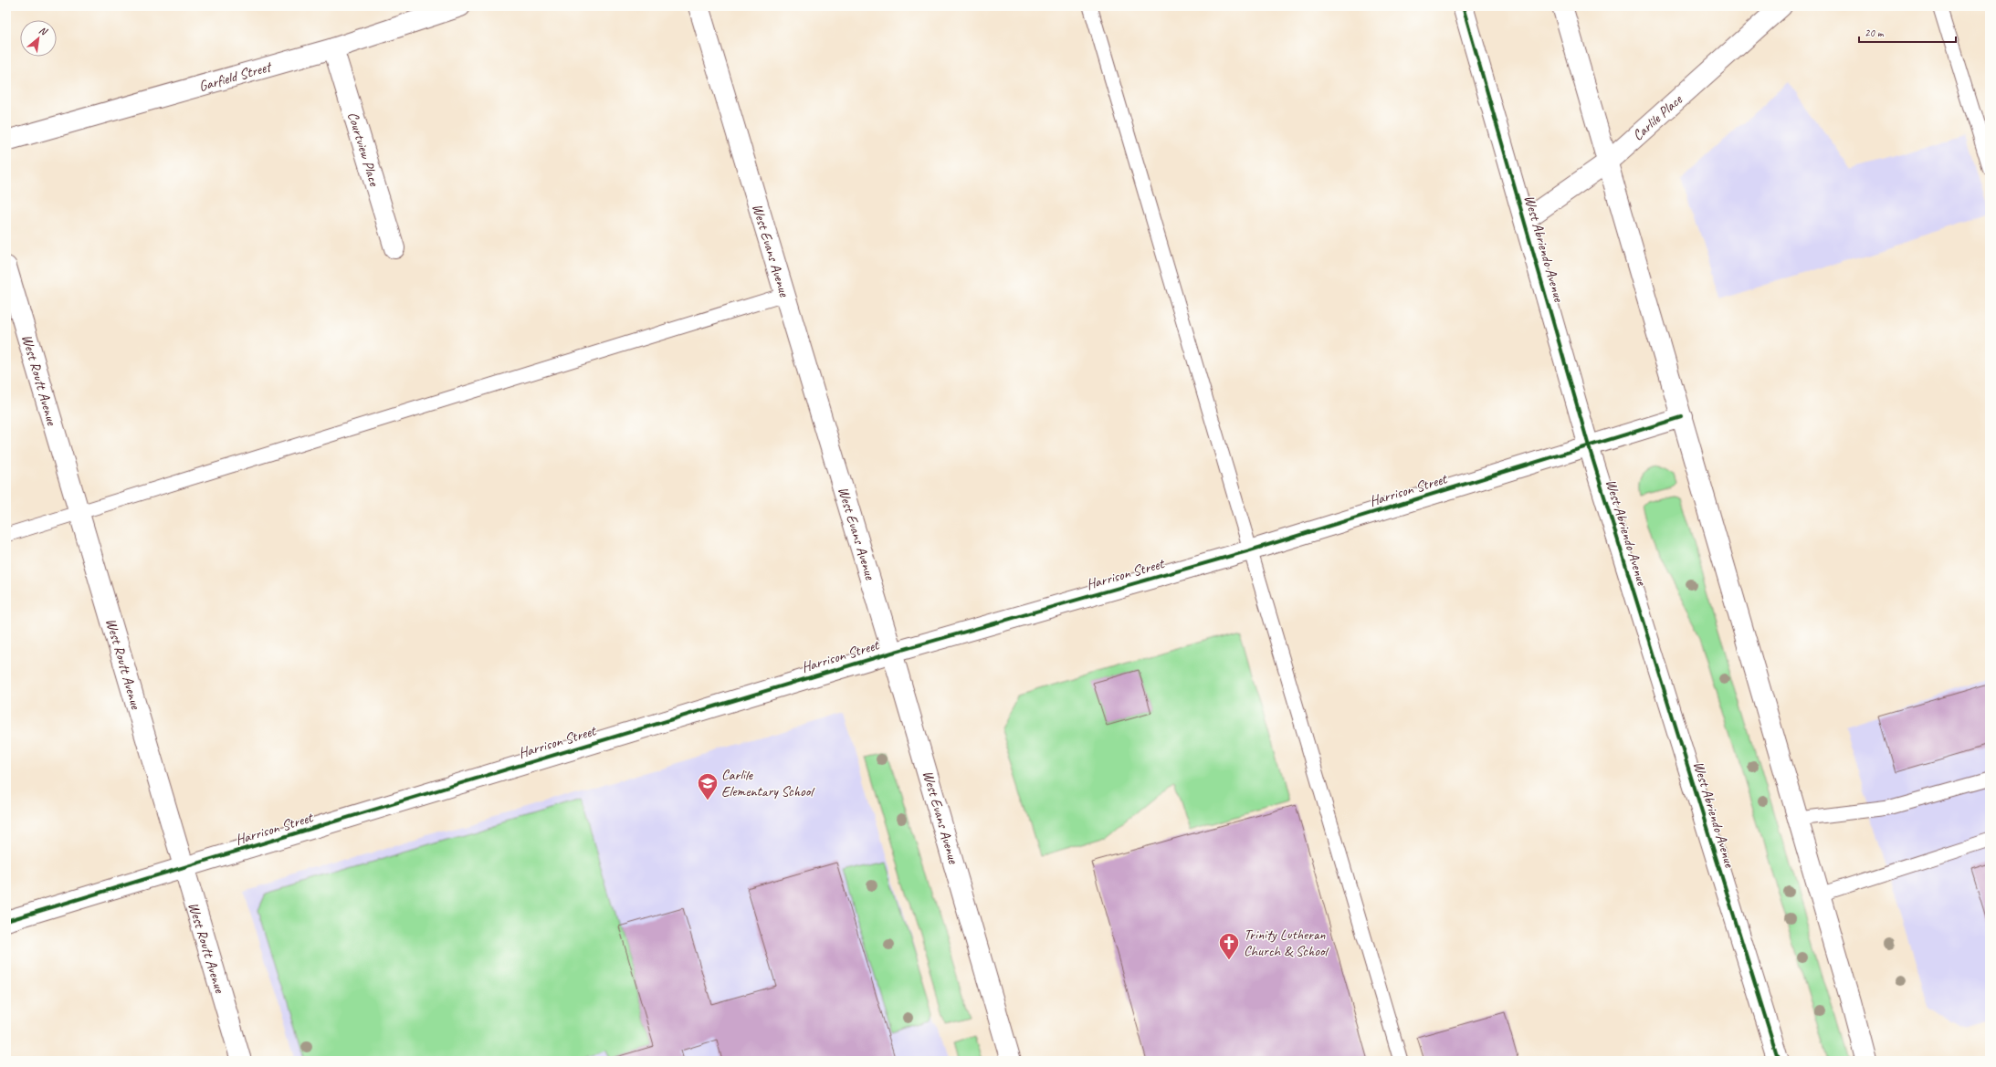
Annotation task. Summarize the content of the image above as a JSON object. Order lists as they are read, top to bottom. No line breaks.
{"streets":{"street":["Garfield Street","Carlile Place","Courtview Place","West Abriendo Avenue","West Evans Avenue","West Routt Avenue","Harrison Street"]},"crossings":[["Garfield Street","Courtview Place"],["Carlile Place","West Abriendo Avenue"],["West Abriendo Avenue","Harrison Street"],["West Evans Avenue","Harrison Street"],["West Routt Avenue","Harrison Street"]],"places":{"school or university":["Carlile Elementary School"],"church":["Trinity Lutheran Church & School"]},"scale_bar":"20 m","north":"top right"}
